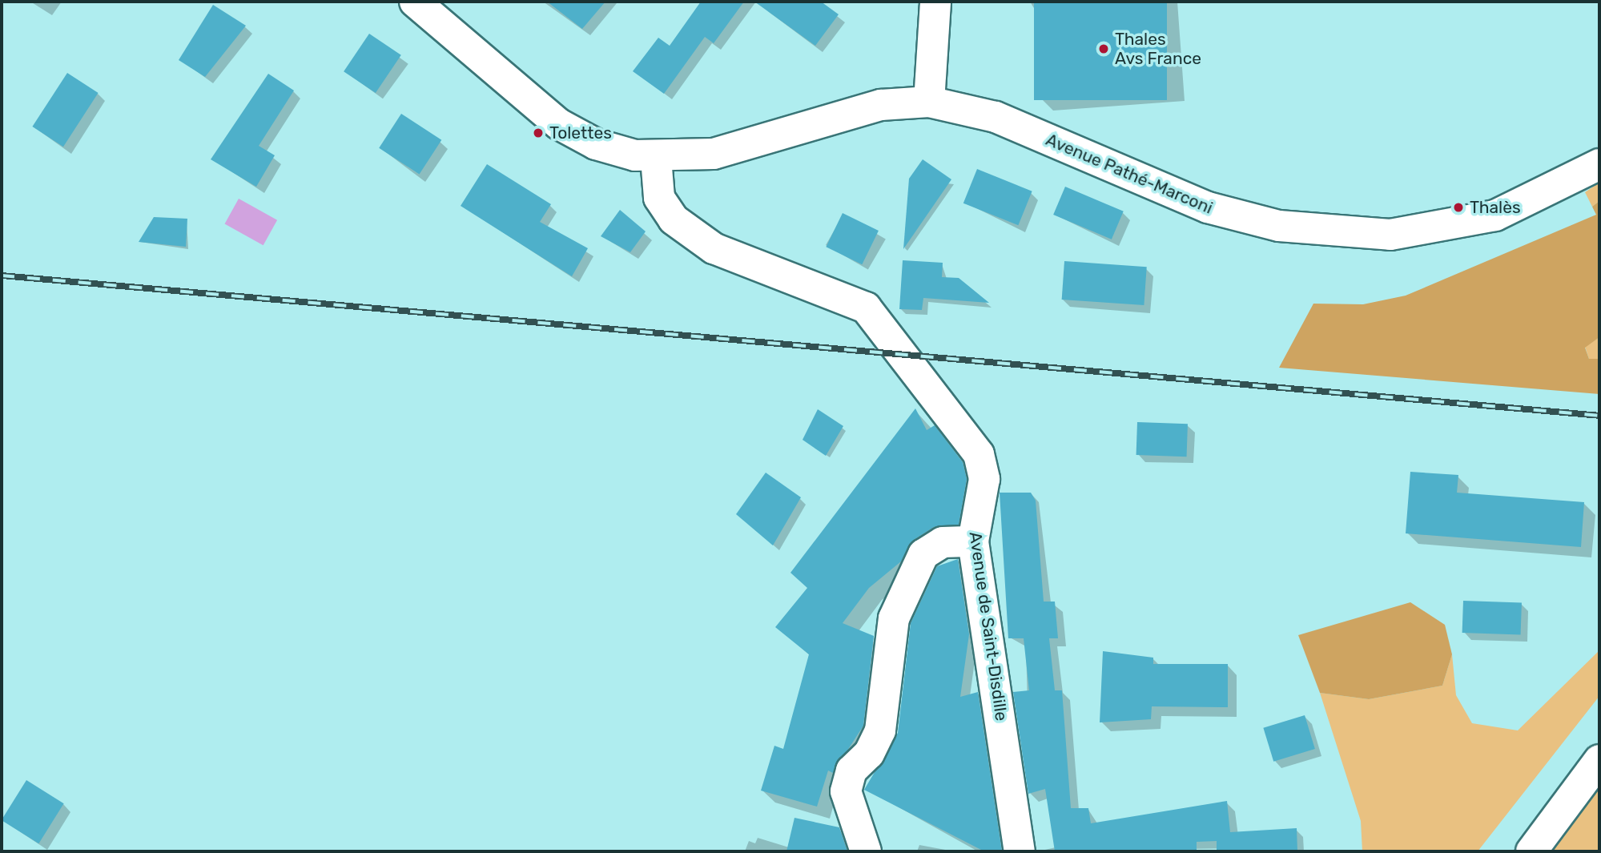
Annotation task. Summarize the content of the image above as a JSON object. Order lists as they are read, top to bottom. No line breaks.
{"streets":{"street":["Avenue Pathé-Marconi","Avenue de Saint-Disdille"]},"crossings":[["Avenue Pathé-Marconi","Avenue de Saint-Disdille"]],"places":["Thales Avs France","Tolettes","Thalès"]}
